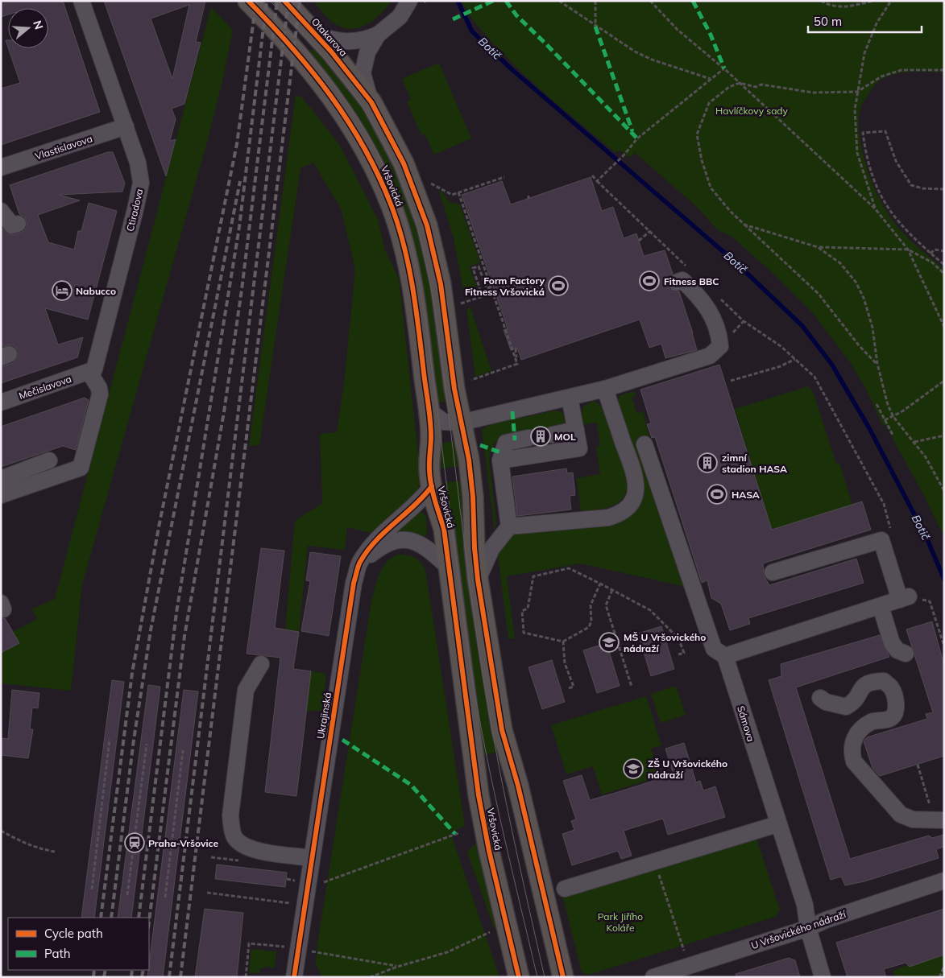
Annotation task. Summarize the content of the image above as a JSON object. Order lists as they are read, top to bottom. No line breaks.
{"streets":{"main road":["Otakarova","Vršovická"],"street":["Vlastislavova","Ctiradova","Mečislavova","Ukrajinská","Sámova","U Vršovického nádraží"]},"crossings":[["Otakarova","Vršovická"],["Vlastislavova","Ctiradova"],["Vršovická","Ukrajinská"],["Ctiradova","Mečislavova"],["Sámova","U Vršovického nádraží"]],"water":["Botič"],"parks":["Havlíčkovy sady","Park Jiřího Koláře"],"places":{"sports":["Fitness BBC","Form Factory Fitness Vršovická","HASA"],"hotel":["Nabucco"],"building":["MOL","zimní stadion HASA"],"school or university":["MŠ U Vršovického nádraží","ZŠ U Vršovického nádraží"],"station":["Praha-Vršovice"]},"legend":["Cycle path","Path"],"scale_bar":"50 m","north":"right"}
